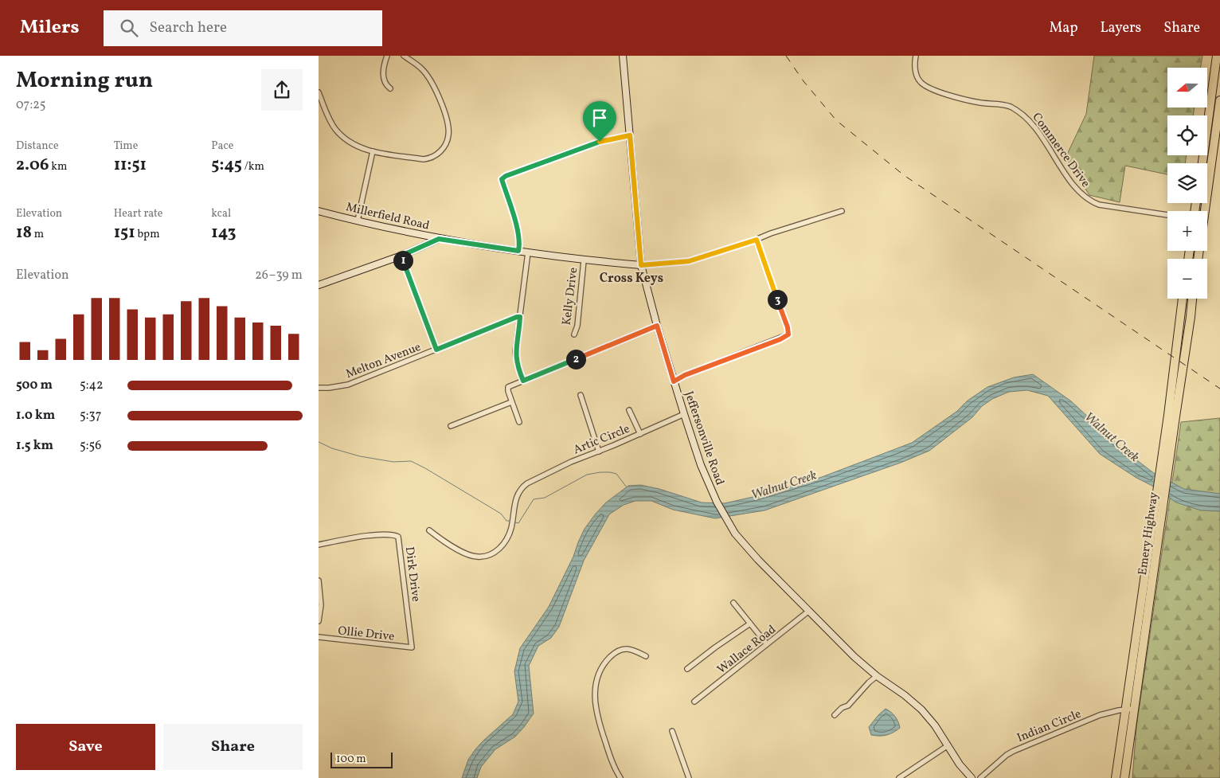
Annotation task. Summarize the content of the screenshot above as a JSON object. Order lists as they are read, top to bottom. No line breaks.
{"streets":{"highway":["Emery Highway"],"street":["Commerce Drive","Millerfield Road","Kelly Drive","Melton Avenue","Jeffersonville Road","Artic Circle","Dirk Drive","Ollie Drive","Wallace Road","Indian Circle"]},"crossings":[["Millerfield Road","Kelly Drive"],["Millerfield Road","Jeffersonville Road"],["Jeffersonville Road","Artic Circle"],["Jeffersonville Road","Wallace Road"],["Emery Highway","Indian Circle"],["Dirk Drive","Ollie Drive"]],"districts":["Cross Keys"],"water":["Walnut Creek"],"scale_bar":"100 m","north":"left","page":{"header":"Milers","search":"Search here","nav":["Map","Layers","Share"],"heading":["Morning run","07:25"],"map_buttons":["+","−"],"stats":[["Distance","2.06 km"],["Time","11:51"],["Pace","5:45 /km"],["Elevation","18 m"],["Heart rate","151 bpm"],["kcal","143"]],"pins":["1","3","2"],"chart":["Elevation","26–39 m"],"list":[{"name":"500 m","note":"5:42"},{"name":"1.0 km","note":"5:37"},{"name":"1.5 km","note":"5:56"}],"buttons":["Save","Share"],"scale":"100 m"}}
